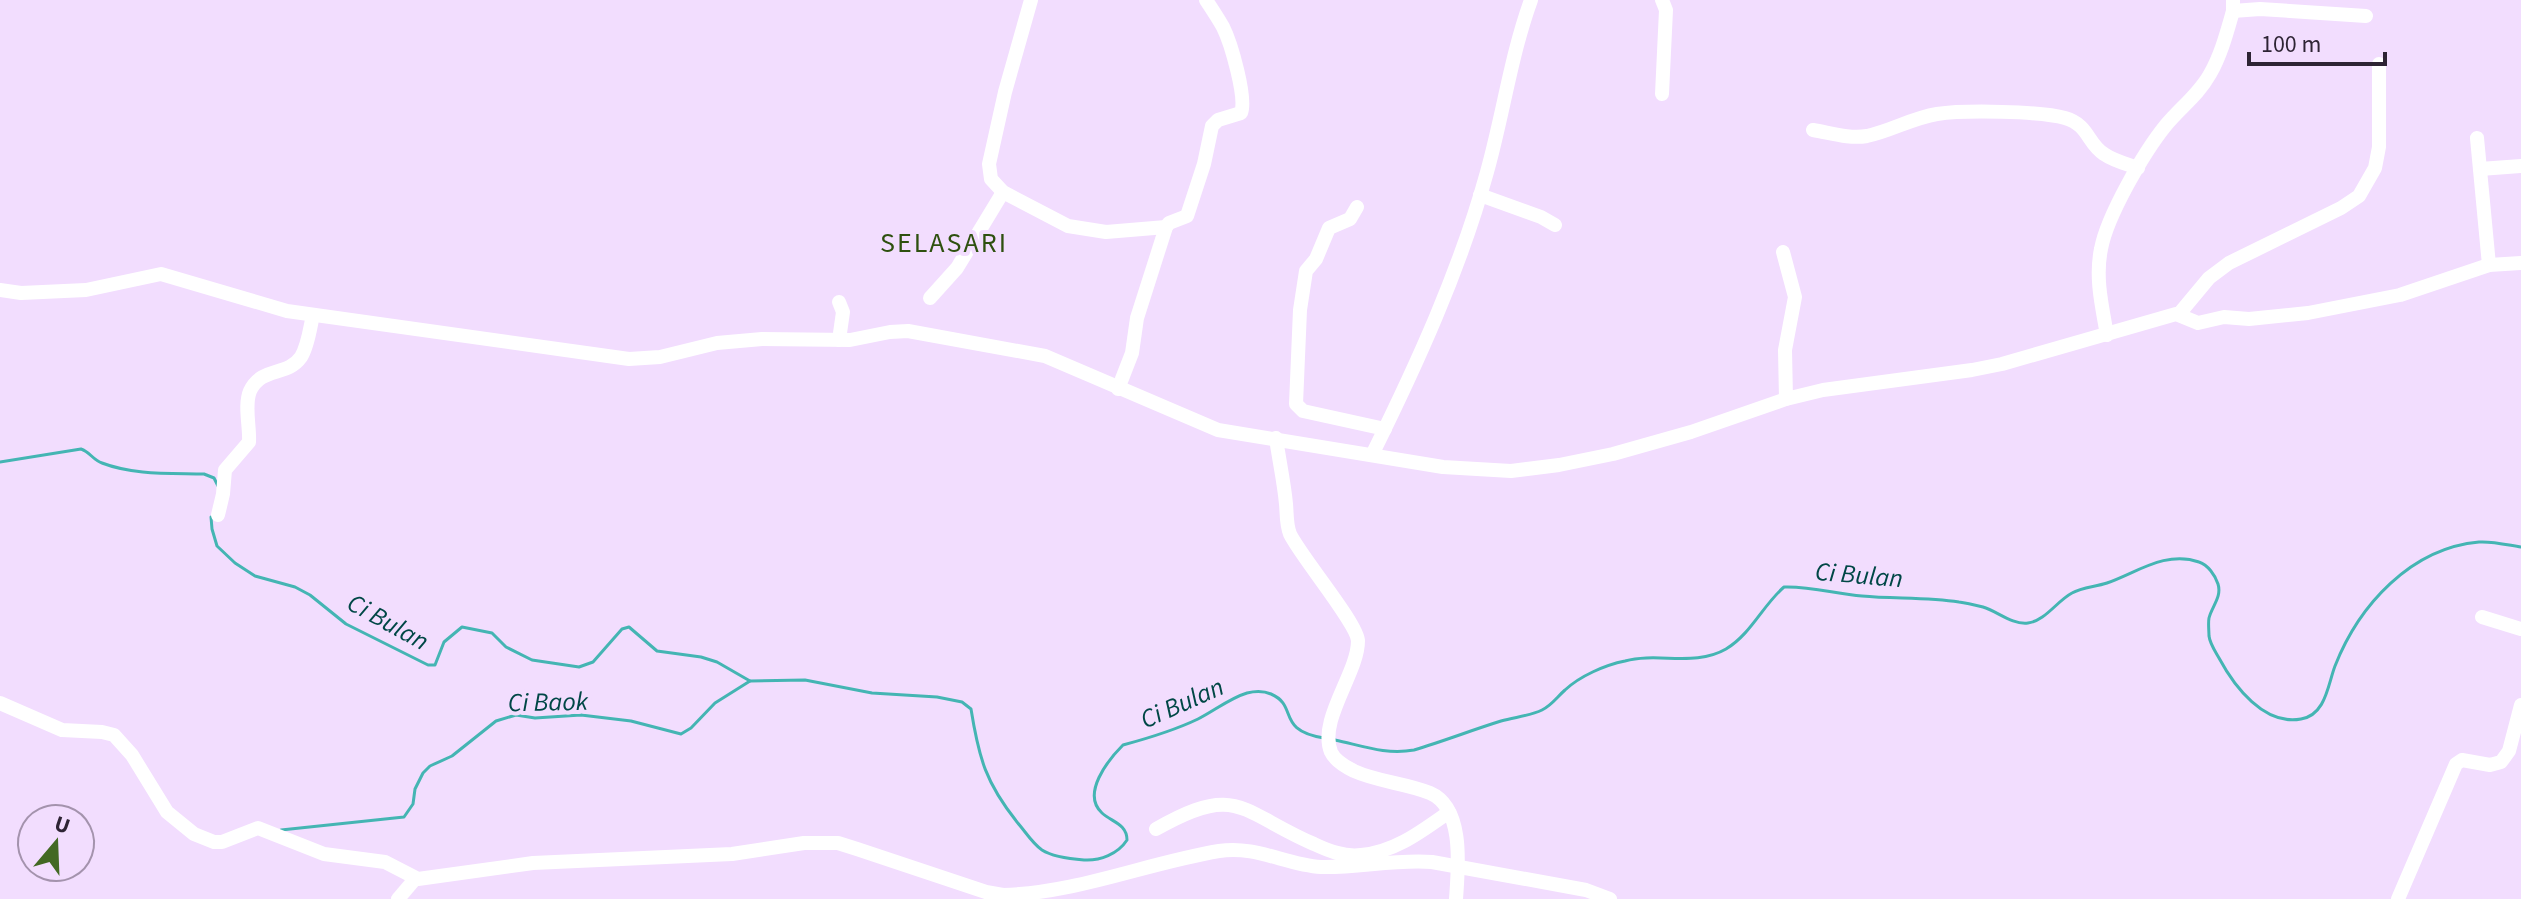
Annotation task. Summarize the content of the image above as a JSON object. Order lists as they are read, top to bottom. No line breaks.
{"districts":["SELASARI"],"water":["Ci Bulan","Ci Baok"],"scale_bar":"100 m","north":"top"}
